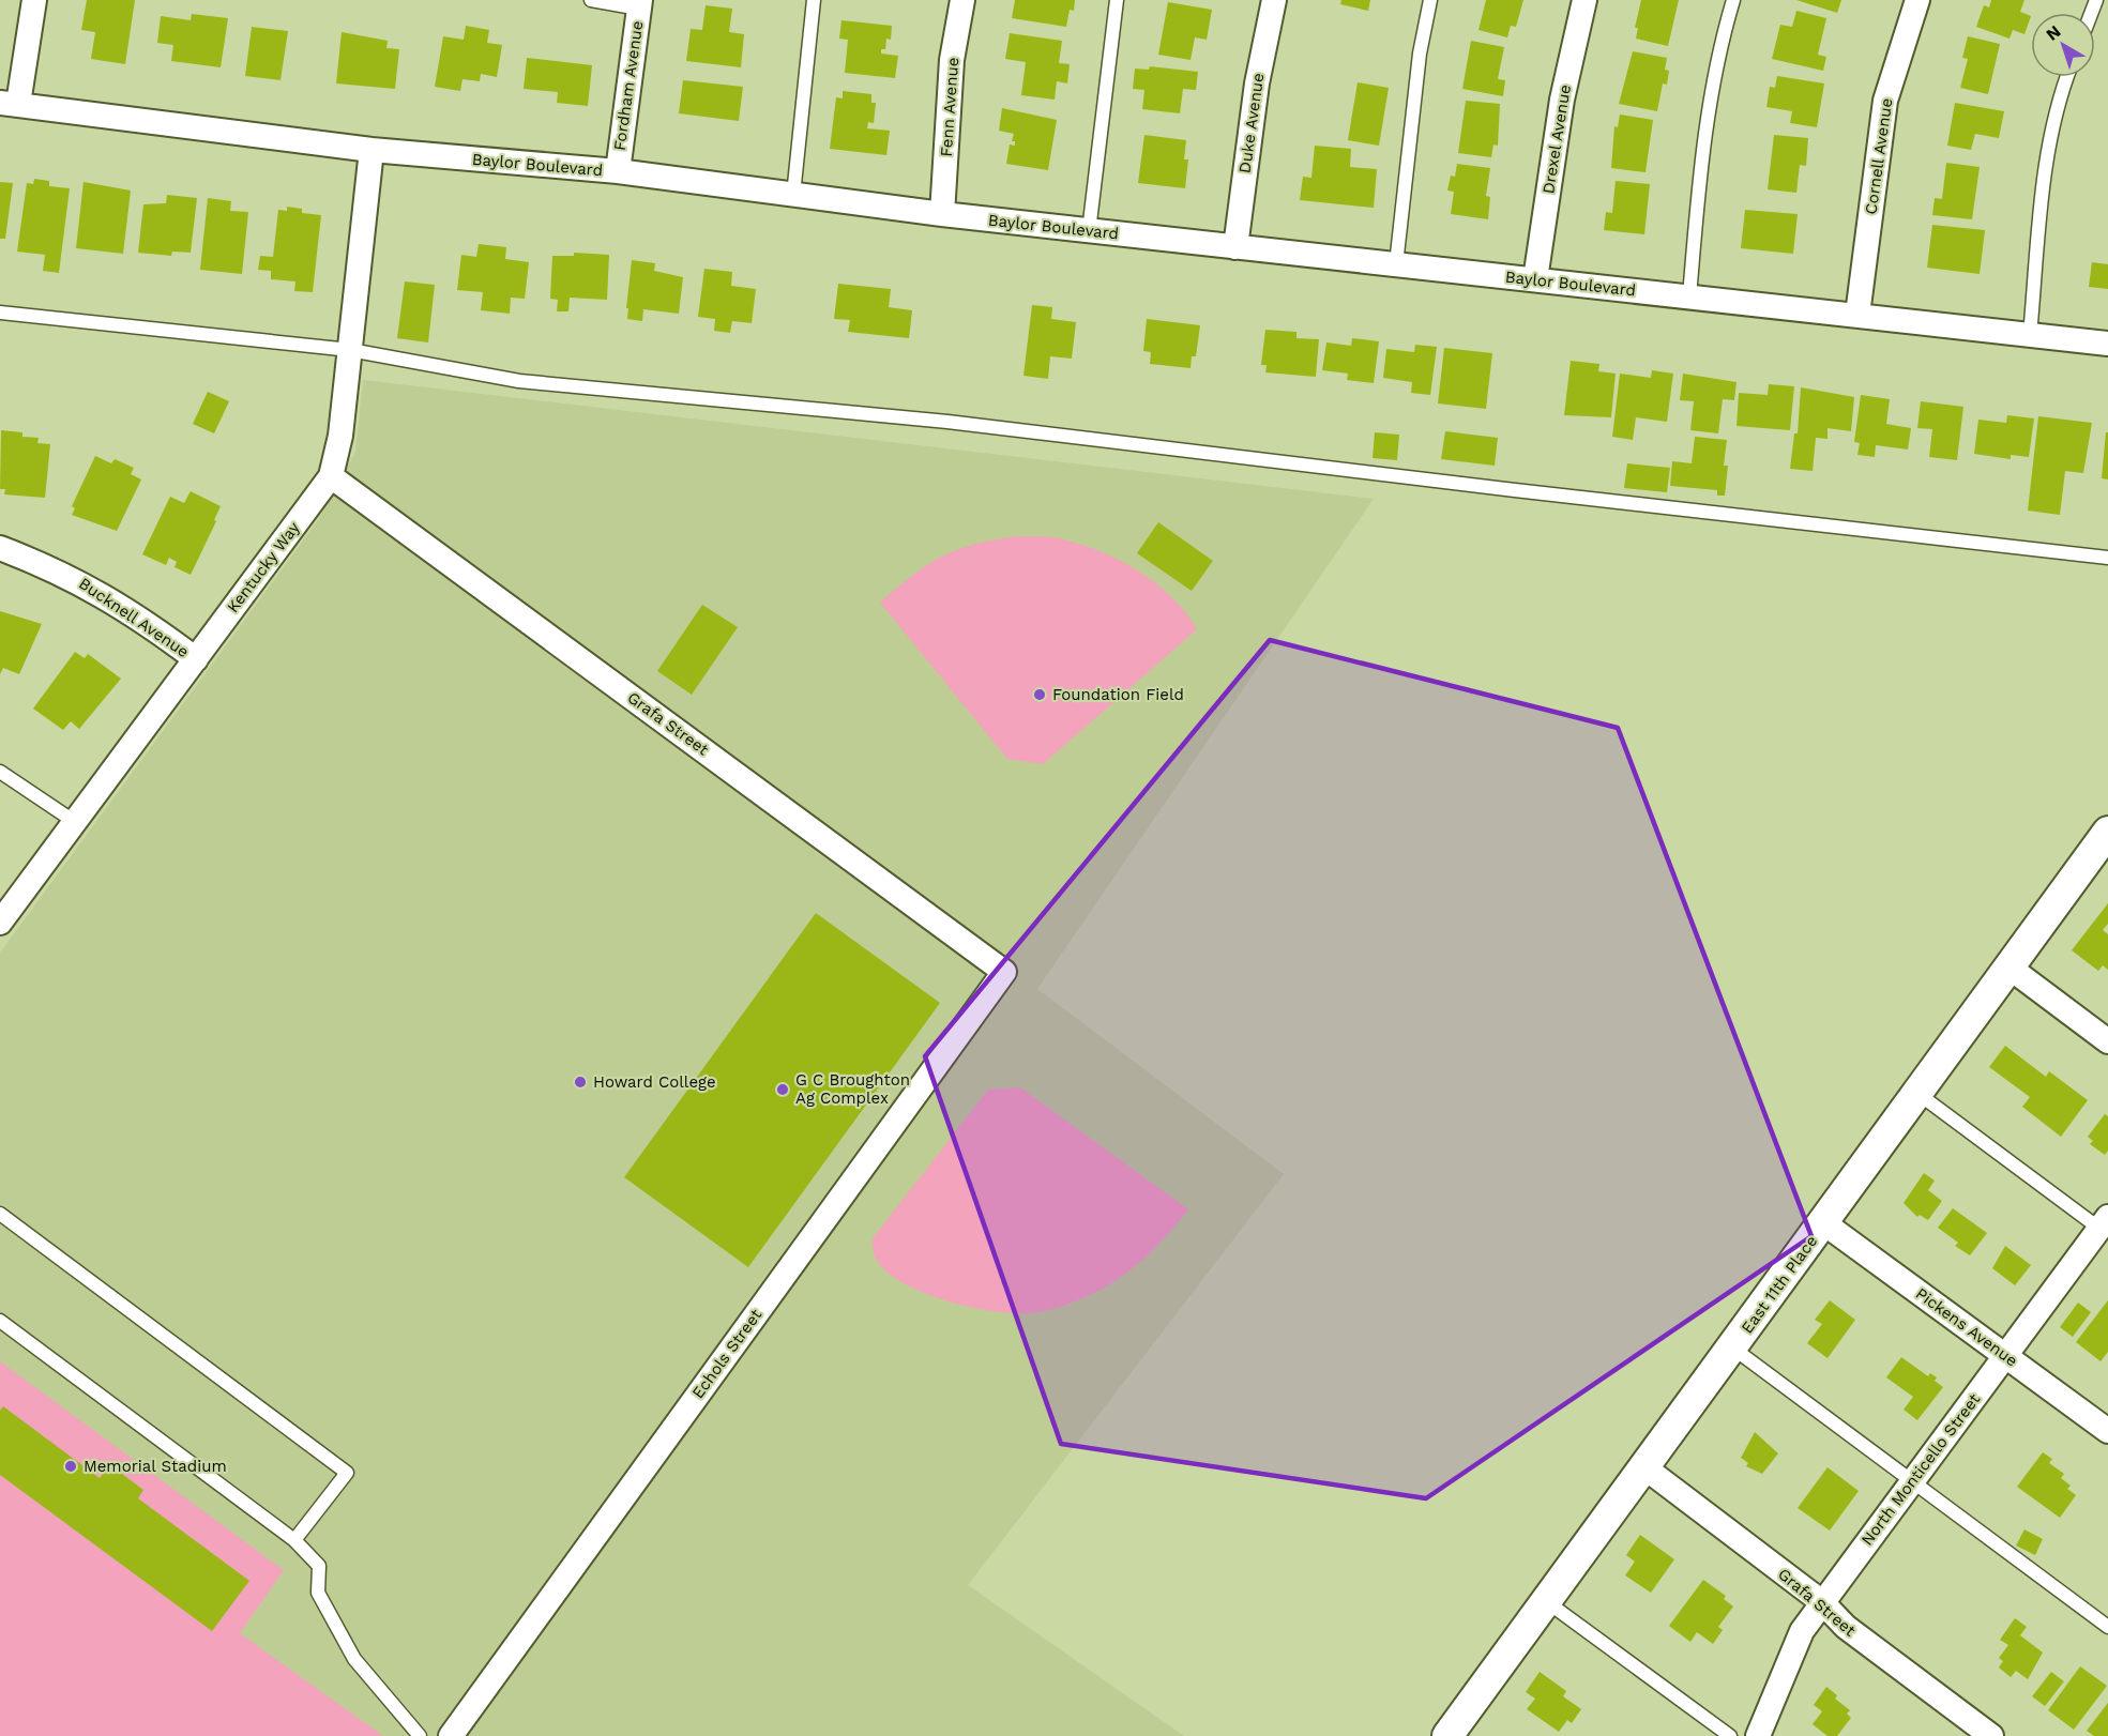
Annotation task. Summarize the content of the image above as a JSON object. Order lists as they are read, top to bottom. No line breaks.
{"streets":{"street":["Fordham Avenue","Fenn Avenue","Duke Avenue","Drexel Avenue","Cornell Avenue","Baylor Boulevard","Kentucky Way","Bucknell Avenue","Grafa Street","East 11th Place","Pickens Avenue","Echols Street","North Monticello Street"]},"crossings":[["Fordham Avenue","Baylor Boulevard"],["Fenn Avenue","Baylor Boulevard"],["Duke Avenue","Baylor Boulevard"],["Drexel Avenue","Baylor Boulevard"],["Cornell Avenue","Baylor Boulevard"],["Baylor Boulevard","Kentucky Way"],["Kentucky Way","Bucknell Avenue"],["Kentucky Way","Grafa Street"],["Grafa Street","East 11th Place"],["Grafa Street","Echols Street"],["Grafa Street","North Monticello Street"],["East 11th Place","Pickens Avenue"],["Pickens Avenue","North Monticello Street"]],"places":["Foundation Field","Howard College","G C Broughton Ag Complex","Memorial Stadium"],"north":"top left"}
